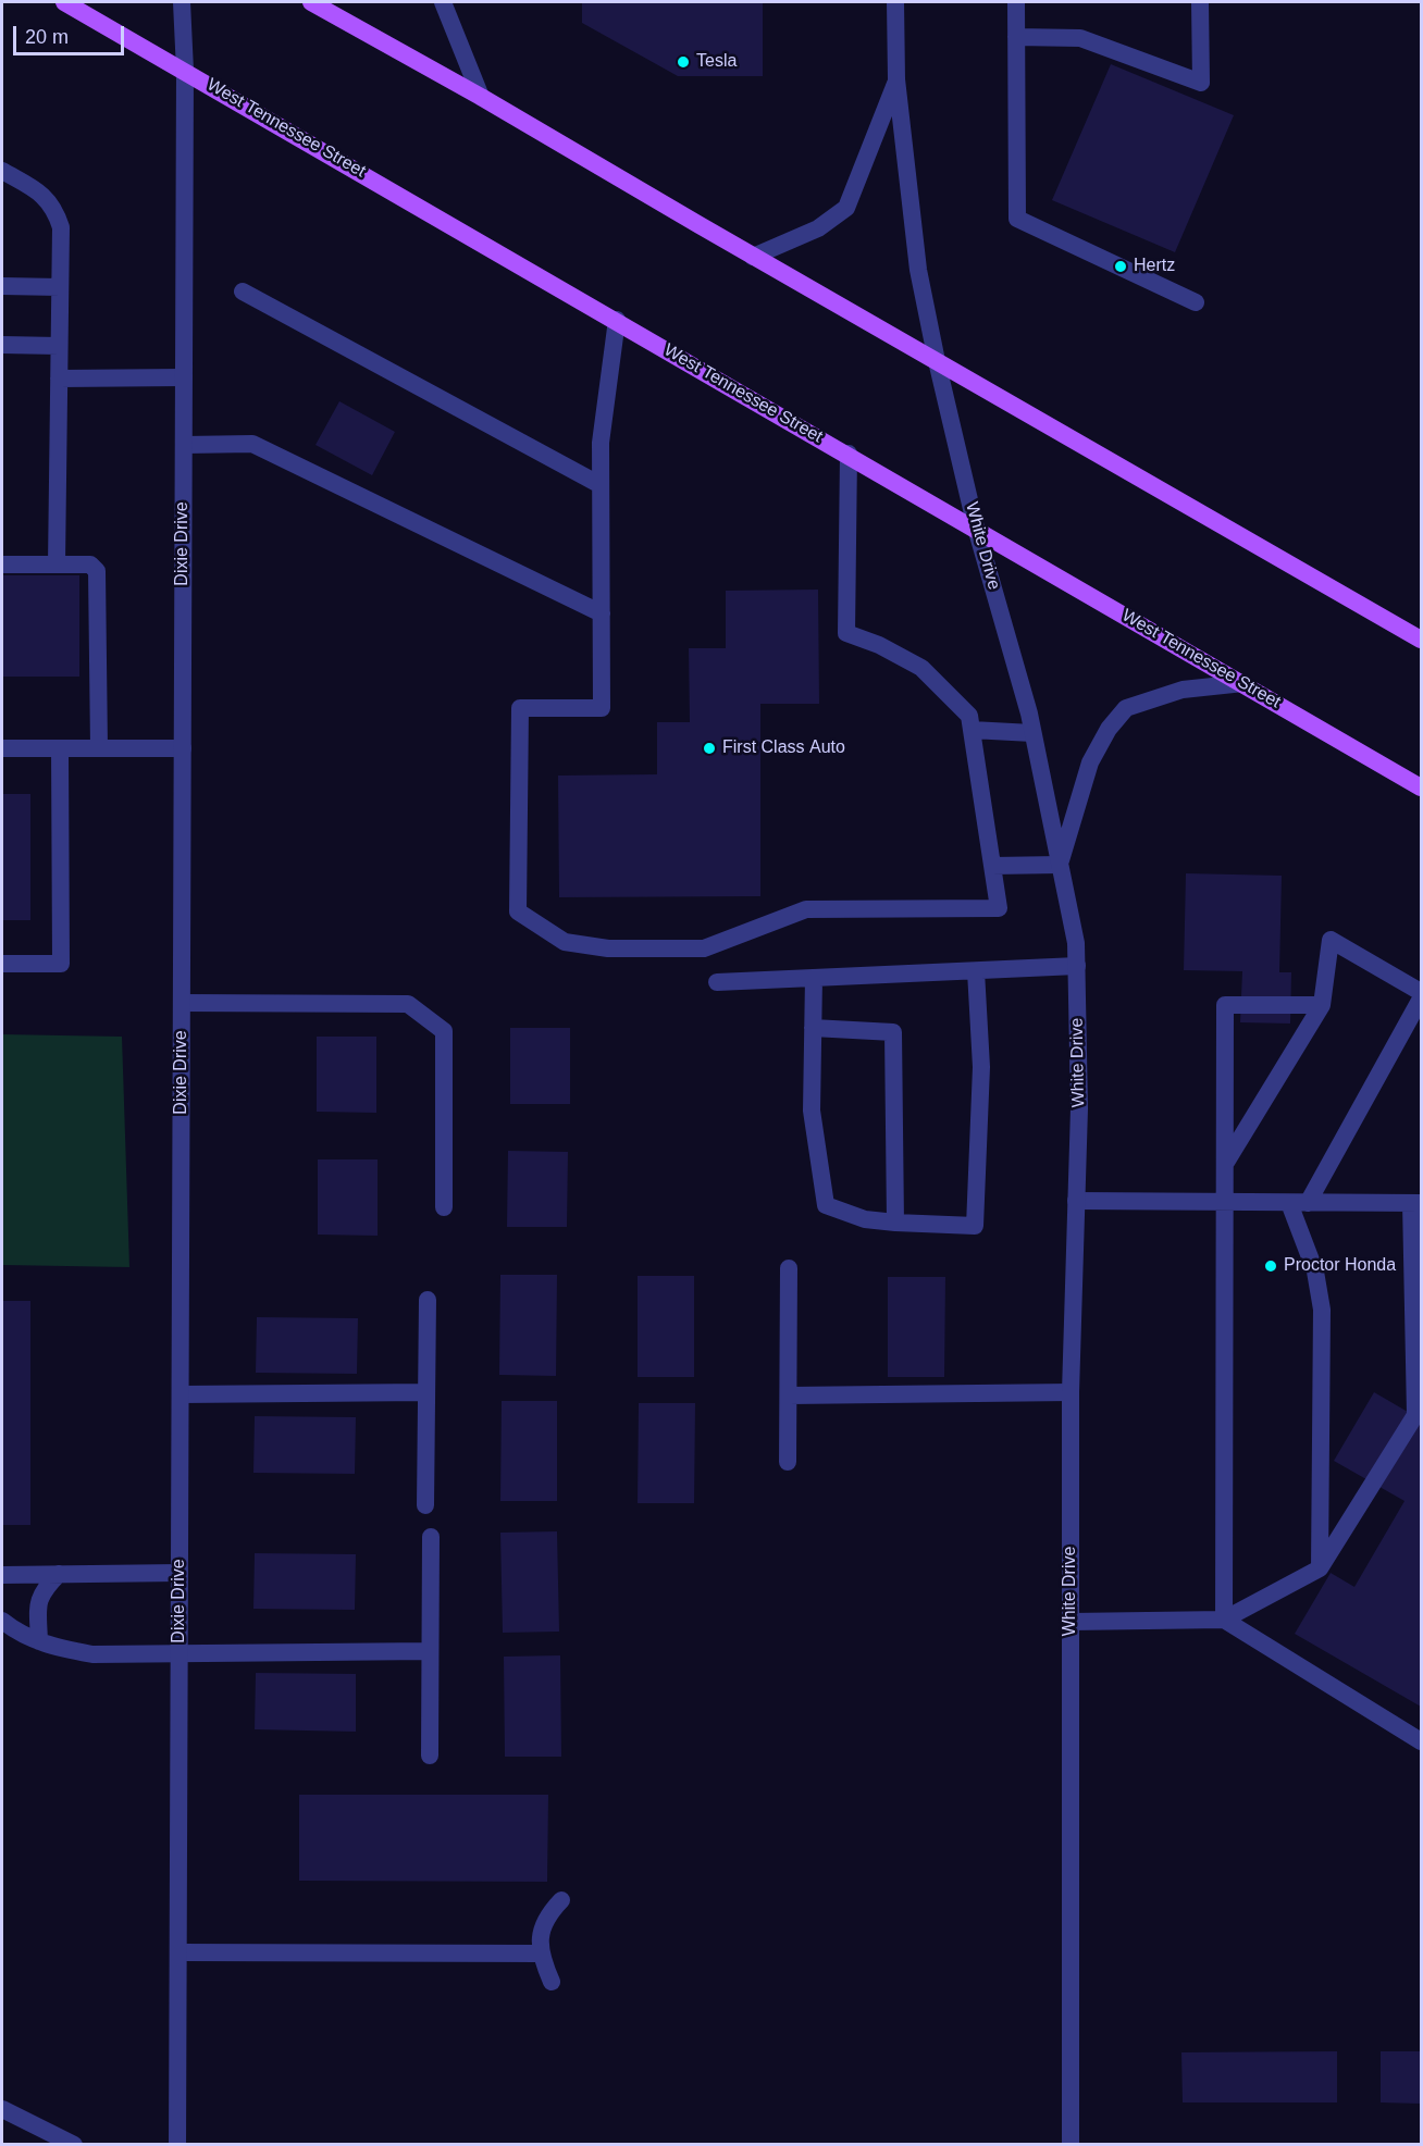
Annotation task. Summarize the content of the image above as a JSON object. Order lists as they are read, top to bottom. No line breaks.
{"streets":{"main road":["West Tennessee Street"],"street":["Dixie Drive","White Drive"]},"crossings":[["West Tennessee Street","Dixie Drive"],["West Tennessee Street","White Drive"]],"places":["Tesla","Hertz","First Class Auto","Proctor Honda"],"scale_bar":"20 m"}
